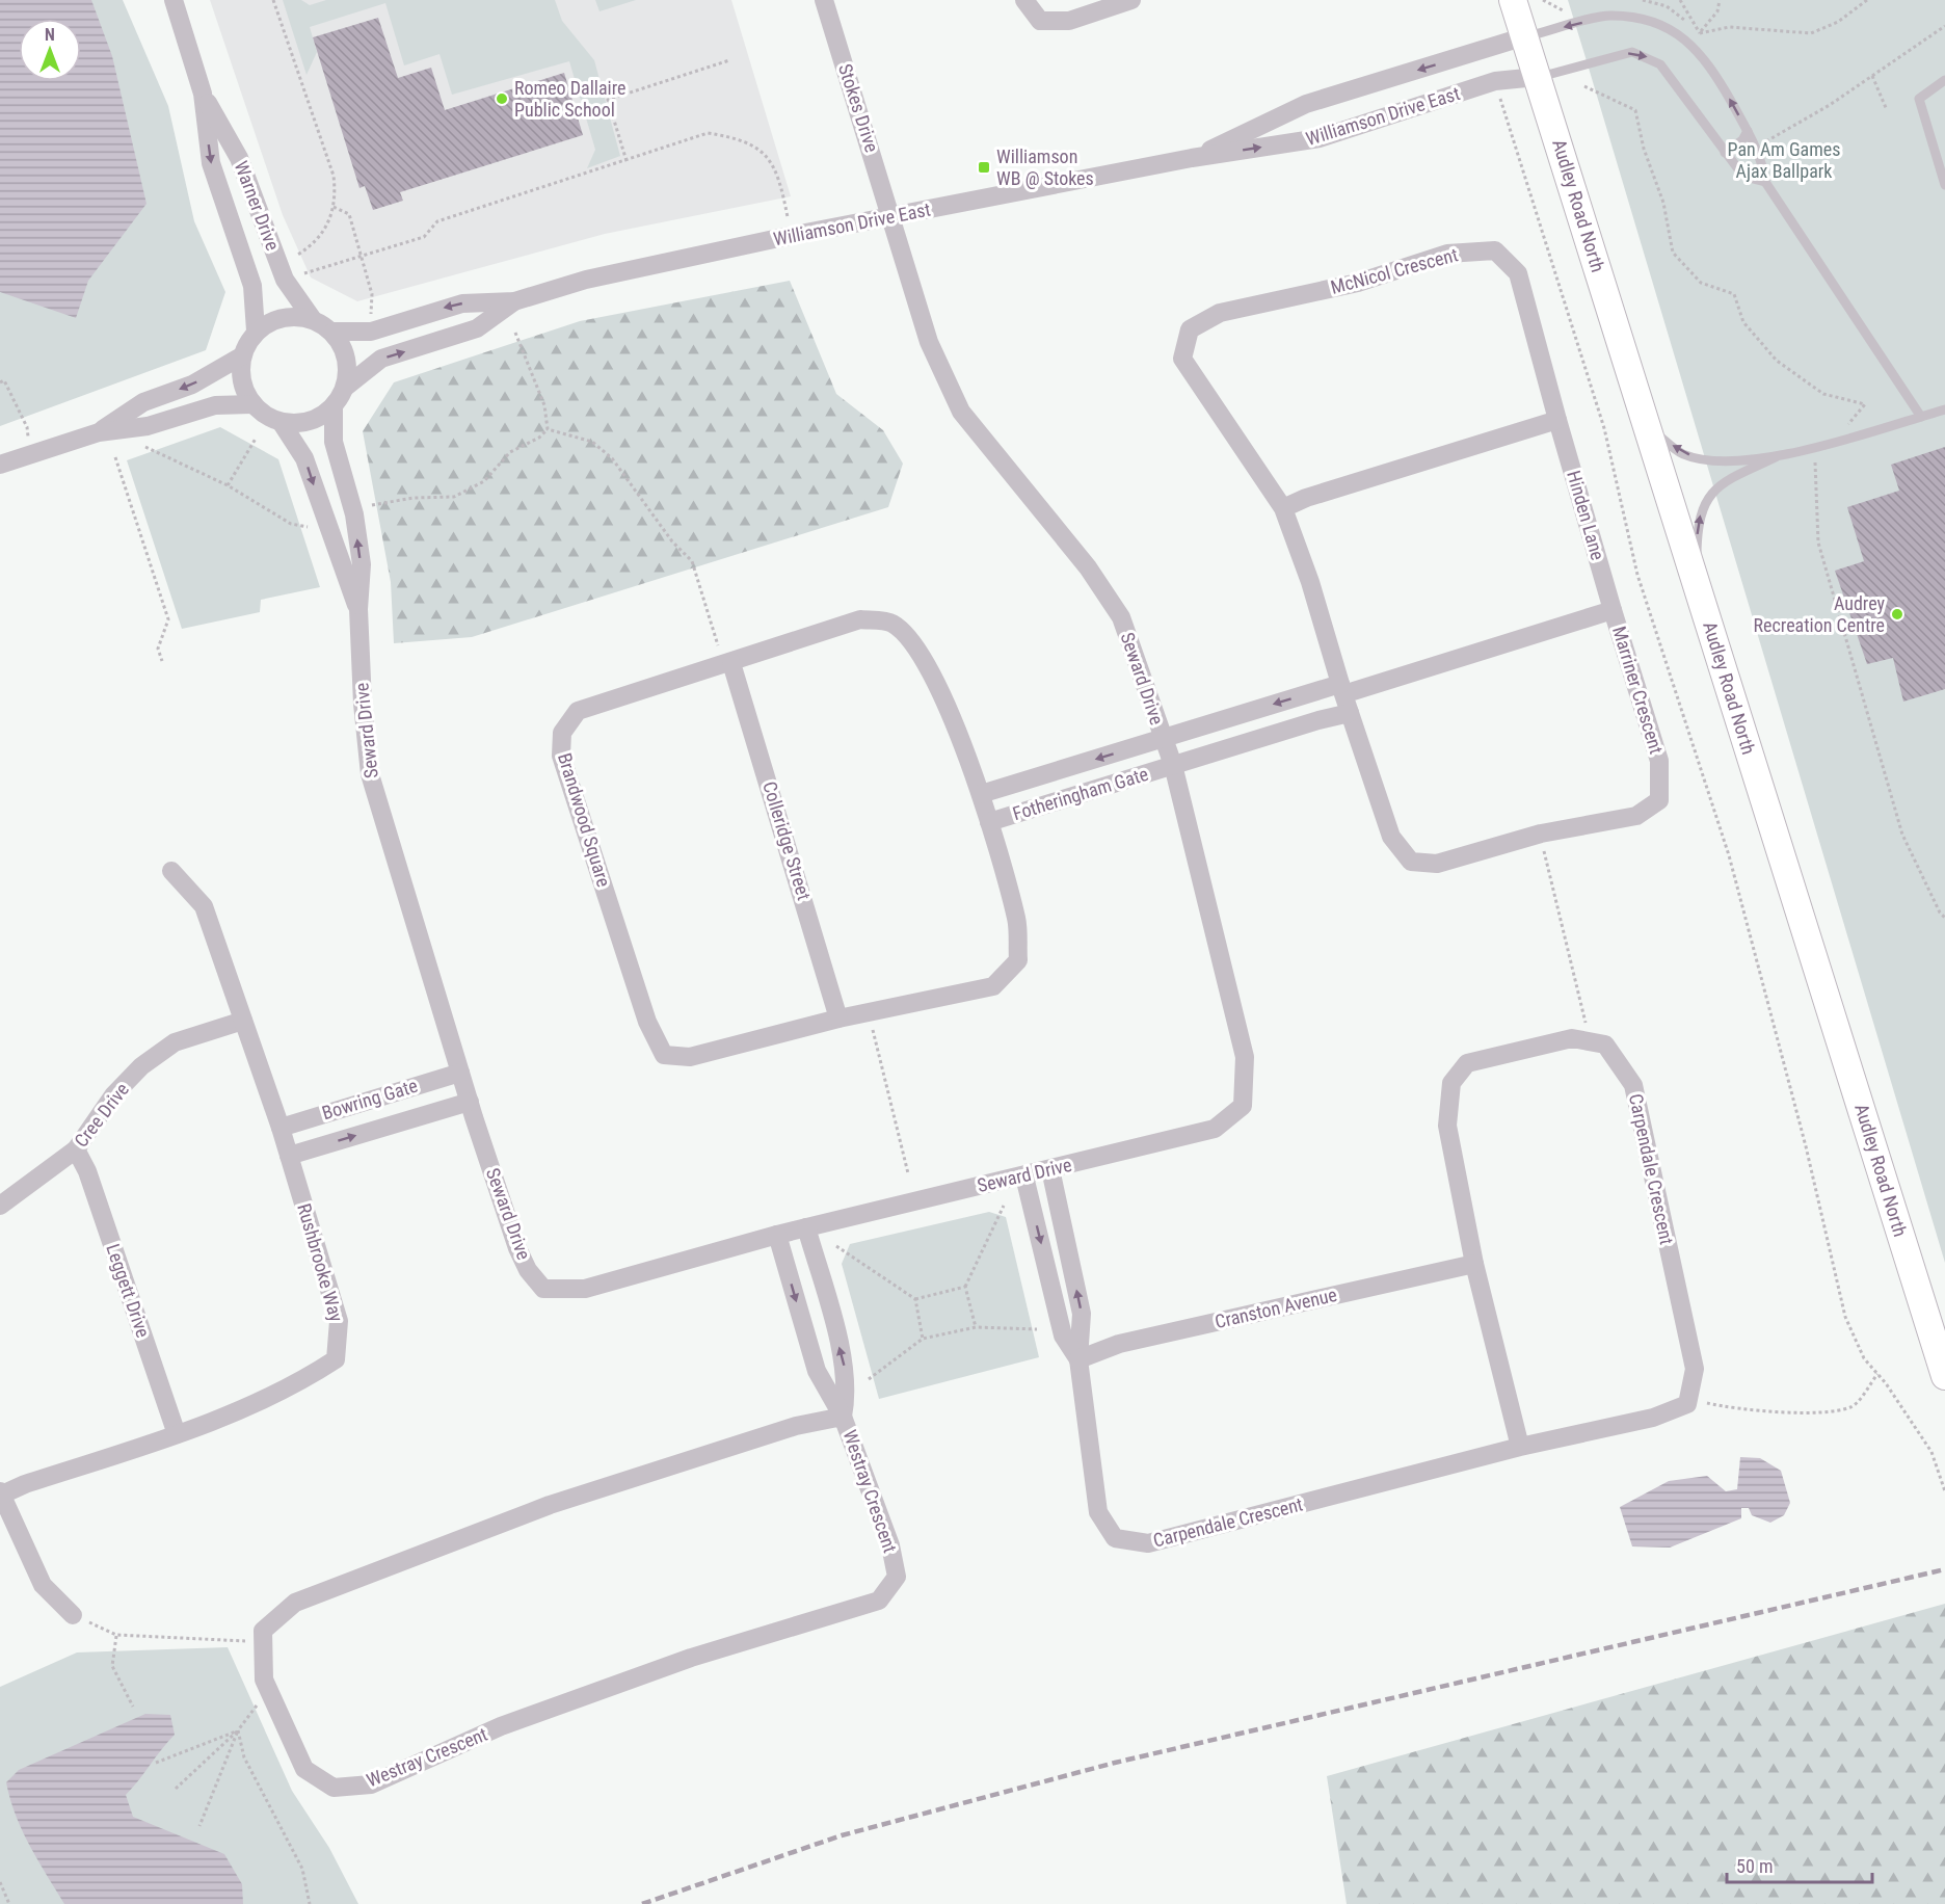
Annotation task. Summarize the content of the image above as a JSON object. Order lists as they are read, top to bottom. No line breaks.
{"streets":{"street":["Stokes Drive","Williamson Drive East","Warner Drive","Audley Road North","McNicol Crescent","Hinden Lane","Seward Drive","Marriner Crescent","Fotheringham Gate","Brandwood Square","Colleridge Street","Bowring Gate","Cree Drive","Carpendale Crescent","Rushbrooke Way","Leggett Drive","Cranston Avenue","Westray Crescent"]},"crossings":[["Stokes Drive","Williamson Drive East"],["Stokes Drive","Seward Drive"],["Williamson Drive East","Warner Drive"],["Williamson Drive East","Audley Road North"],["Williamson Drive East","Seward Drive"],["Warner Drive","Seward Drive"],["McNicol Crescent","Hinden Lane"],["McNicol Crescent","Marriner Crescent"],["Hinden Lane","Marriner Crescent"],["Seward Drive","Marriner Crescent"],["Seward Drive","Fotheringham Gate"],["Seward Drive","Bowring Gate"],["Seward Drive","Carpendale Crescent"],["Seward Drive","Westray Crescent"],["Marriner Crescent","Fotheringham Gate"],["Fotheringham Gate","Brandwood Square"],["Brandwood Square","Colleridge Street"],["Bowring Gate","Rushbrooke Way"],["Cree Drive","Rushbrooke Way"],["Cree Drive","Leggett Drive"],["Carpendale Crescent","Cranston Avenue"],["Rushbrooke Way","Leggett Drive"]],"parks":["Pan Am Games Ajax Ballpark"],"places":{"other":["Romeo Dallaire Public School","Audrey Recreation Centre"],"transit":["Williamson WB @ Stokes"]},"scale_bar":"50 m","north":"top"}
